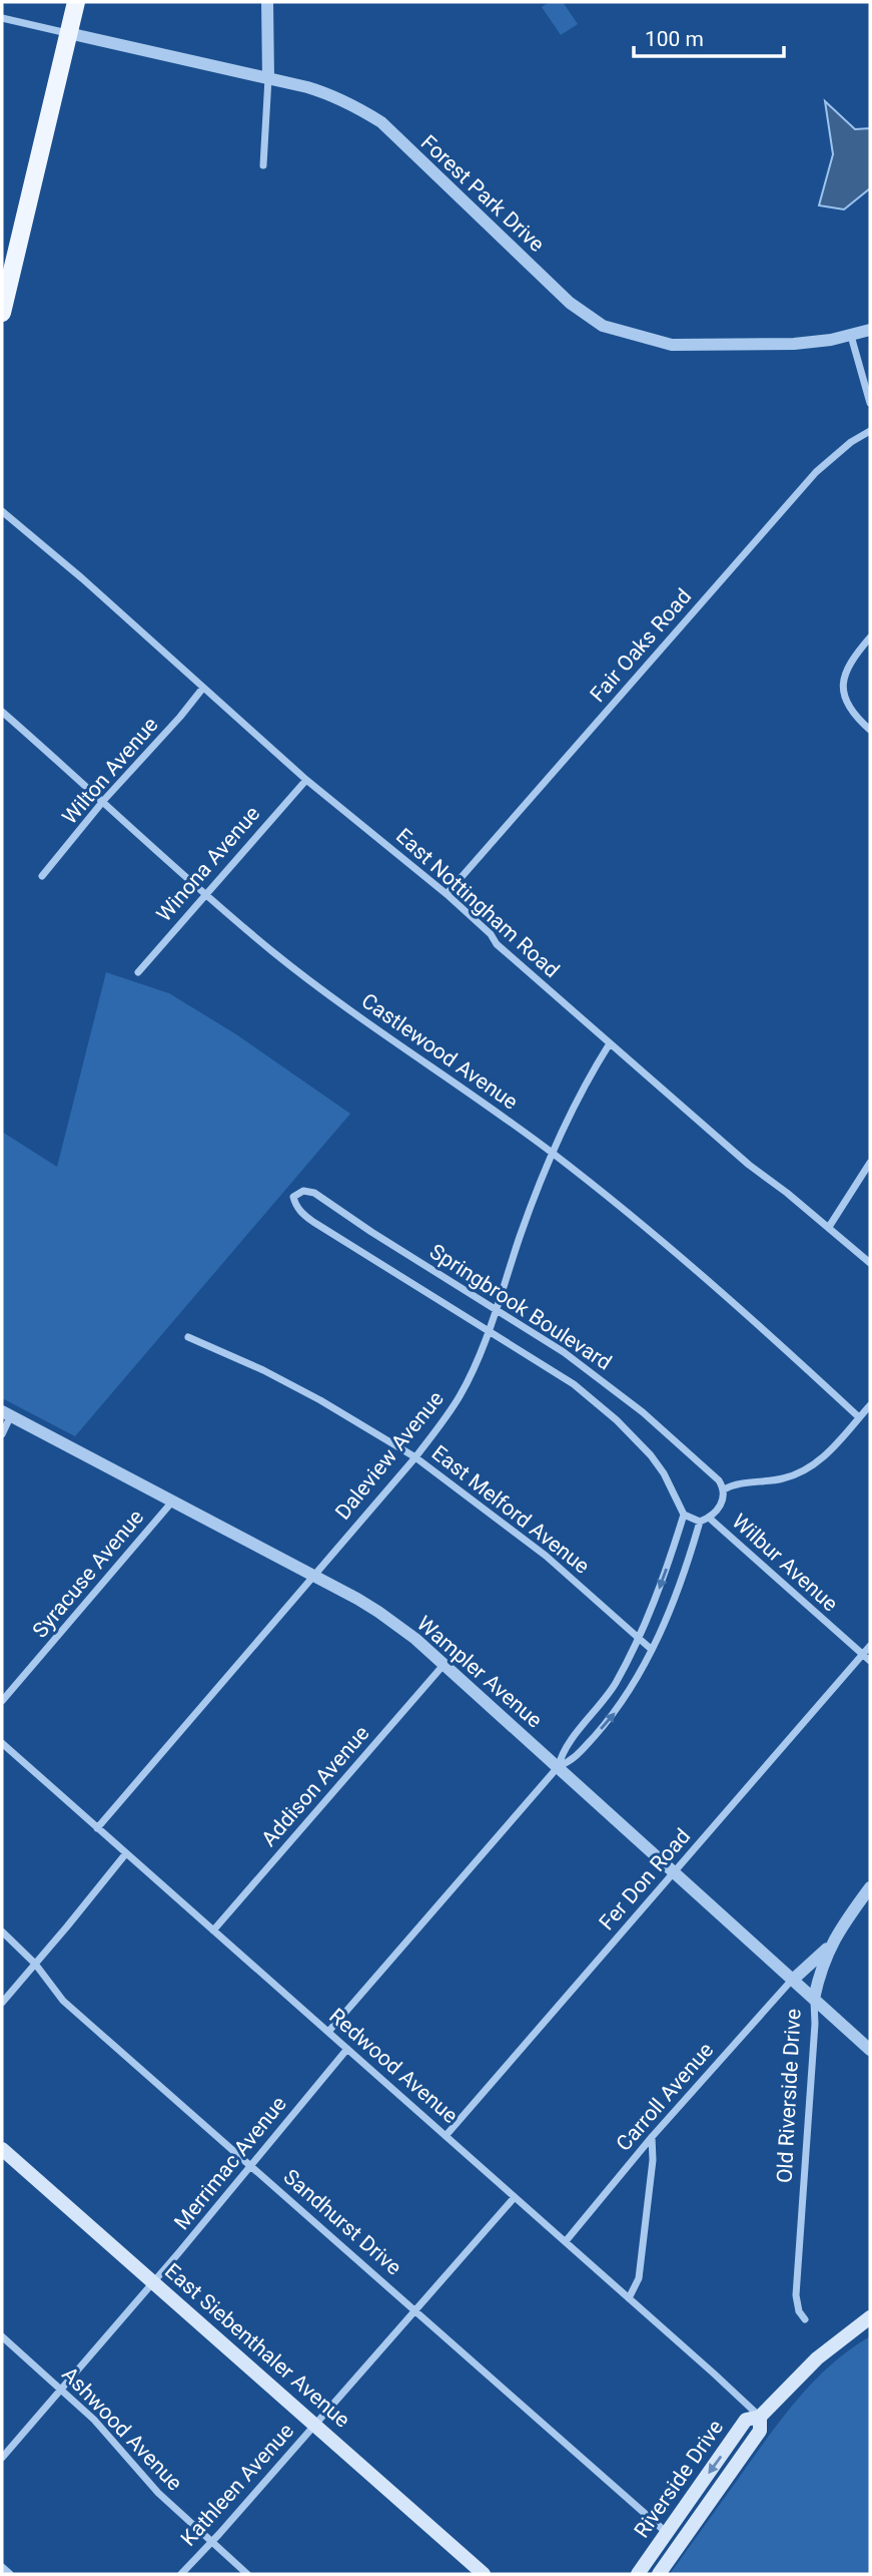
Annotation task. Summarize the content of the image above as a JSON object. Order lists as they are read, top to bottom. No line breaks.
{"streets":{"main road":["East Siebenthaler Avenue","Riverside Drive"],"street":["Forest Park Drive","Fair Oaks Road","Wilton Avenue","Winona Avenue","East Nottingham Road","Castlewood Avenue","Springbrook Boulevard","Daleview Avenue","East Melford Avenue","Wilbur Avenue","Syracuse Avenue","Wampler Avenue","Addison Avenue","Fer Don Road","Redwood Avenue","Old Riverside Drive","Carroll Avenue","Merrimac Avenue","Sandhurst Drive","Ashwood Avenue","Kathleen Avenue"]},"crossings":[["Fair Oaks Road","East Nottingham Road"],["Wilton Avenue","East Nottingham Road"],["Wilton Avenue","Castlewood Avenue"],["Winona Avenue","East Nottingham Road"],["Winona Avenue","Castlewood Avenue"],["East Nottingham Road","Daleview Avenue"],["Castlewood Avenue","Daleview Avenue"],["Springbrook Boulevard","Daleview Avenue"],["Daleview Avenue","East Melford Avenue"],["Daleview Avenue","Wampler Avenue"],["Daleview Avenue","Redwood Avenue"],["Wilbur Avenue","Fer Don Road"],["Syracuse Avenue","Wampler Avenue"],["Wampler Avenue","Addison Avenue"],["Wampler Avenue","Fer Don Road"],["Wampler Avenue","Old Riverside Drive"],["Wampler Avenue","Carroll Avenue"],["Addison Avenue","Redwood Avenue"],["Fer Don Road","Redwood Avenue"],["Redwood Avenue","Carroll Avenue"],["Redwood Avenue","Merrimac Avenue"],["Redwood Avenue","Riverside Drive"],["Redwood Avenue","Kathleen Avenue"],["Merrimac Avenue","Sandhurst Drive"],["Merrimac Avenue","East Siebenthaler Avenue"],["Merrimac Avenue","Ashwood Avenue"],["Sandhurst Drive","Riverside Drive"],["Sandhurst Drive","Kathleen Avenue"],["East Siebenthaler Avenue","Kathleen Avenue"],["Ashwood Avenue","Kathleen Avenue"]],"scale_bar":"100 m"}
